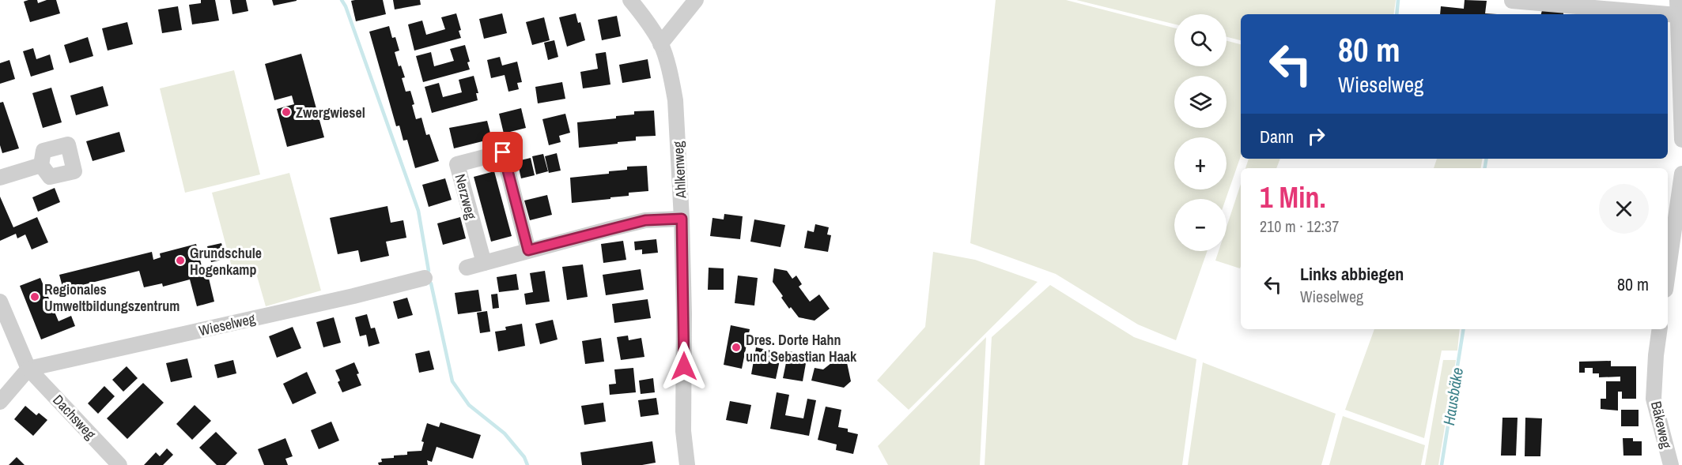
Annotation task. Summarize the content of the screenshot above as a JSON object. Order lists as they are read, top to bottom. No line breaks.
{"streets":{"street":["Ahlkenweg","Nerzweg","Wieselweg","Dachsweg","Bäkeweg"]},"crossings":[["Wieselweg","Dachsweg"]],"water":["Hausbäke"],"places":["Zwergwiesel","Grundschule Hogenkamp","Regionales Umweltbildungszentrum","Dres. Dorte Hahn und Sebastian Haak"],"page":{"map_buttons":["+","−"],"turn":["80 m","Wieselweg"],"then":"Dann","heading":["1 Min.","210 m · 12:37"],"list":[{"name":"Links abbiegen","note":"Wieselweg","value":"80 m"}]}}
